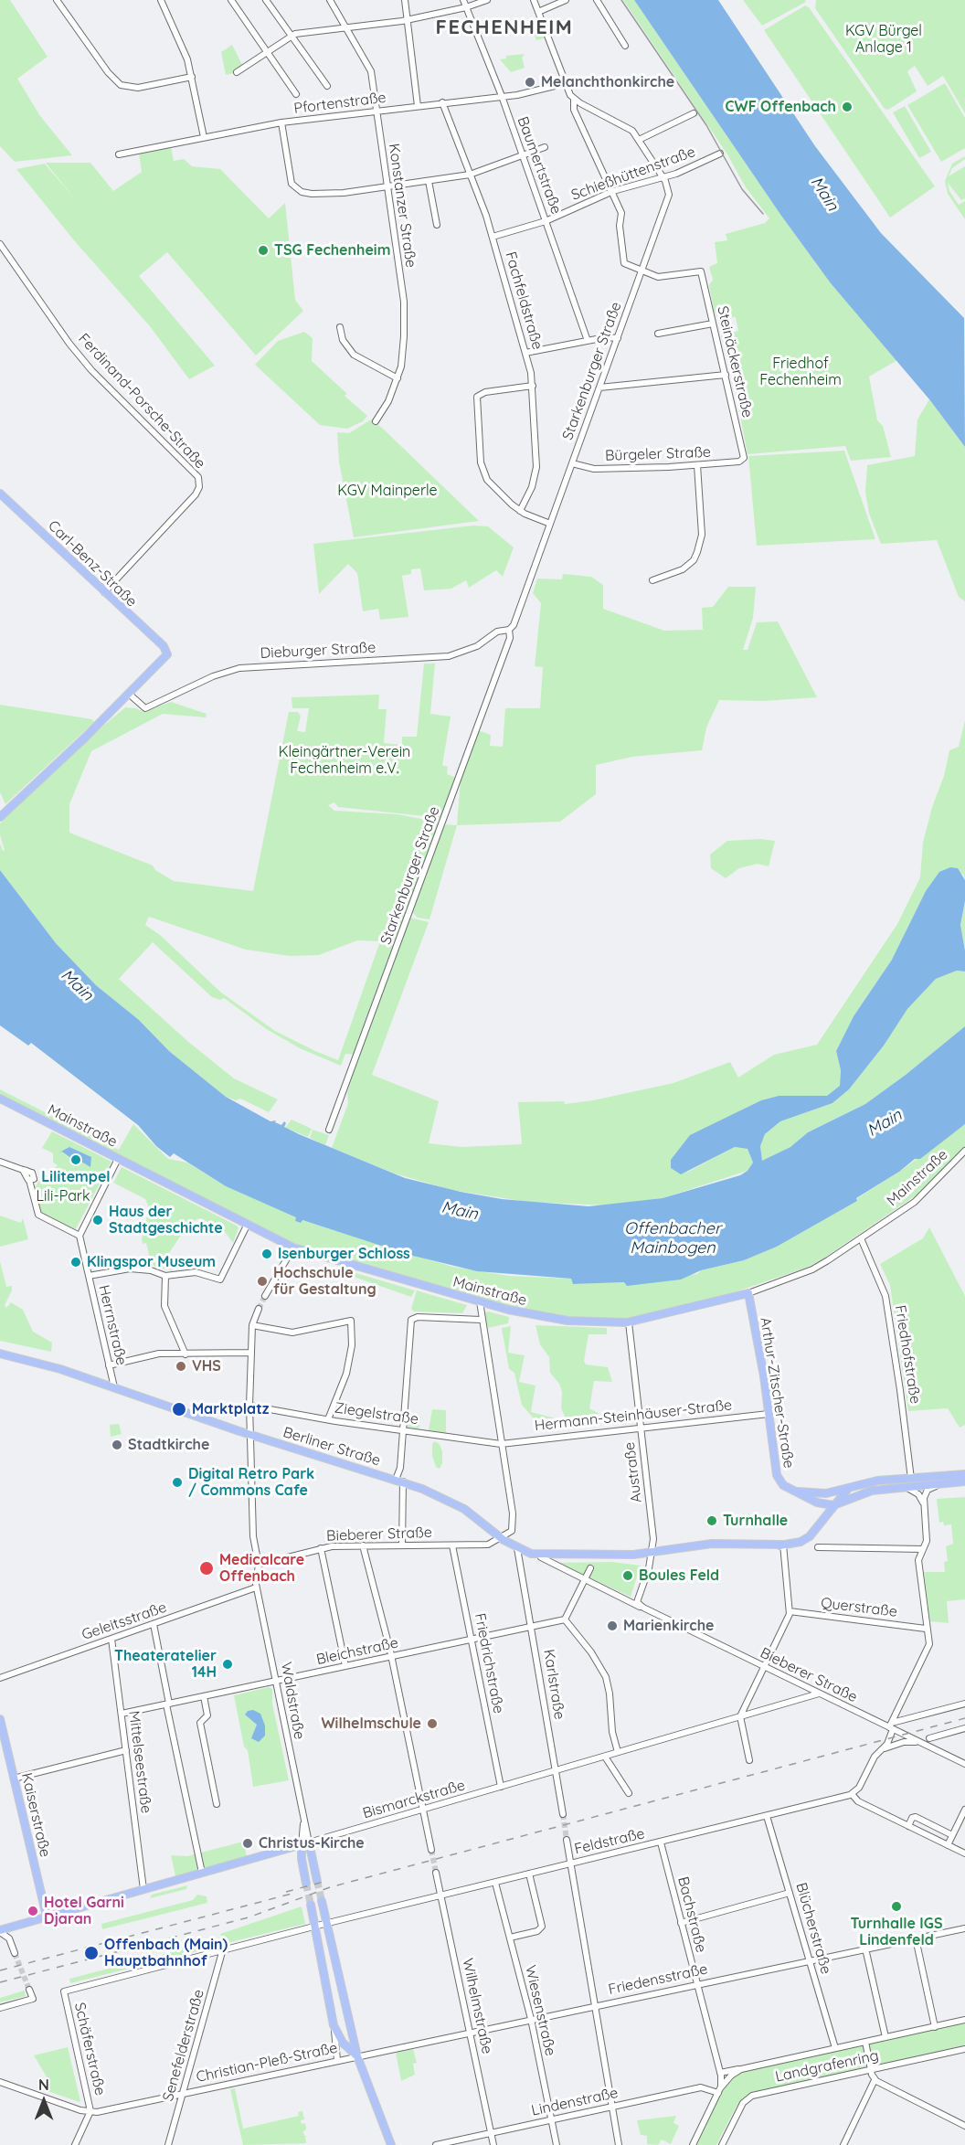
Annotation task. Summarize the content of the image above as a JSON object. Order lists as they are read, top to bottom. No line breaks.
{"streets":{"main road":["Carl-Benz-Straße","Mainstraße","Arthur-Zitscher-Straße","Berliner Straße","Bieberer Straße","Waldstraße","Bismarckstraße","Kaiserstraße"],"street":["Pfortenstraße","Baumertstraße","Schießhüttenstraße","Konstanzer Straße","Fachfeldstraße","Steinäckerstraße","Starkenburger Straße","Ferdinand-Porsche-Straße","Bürgeler Straße","Dieburger Straße","Herrnstraße","Friedhofstraße","Ziegelstraße","Hermann-Steinhäuser-Straße","Austraße","Querstraße","Geleitsstraße","Bleichstraße","Friedrichstraße","Karlstraße","Mittelseestraße","Feldstraße","Bachstraße","Blücherstraße","Friedensstraße","Wilhelmstraße","Wiesenstraße","Senefelderstraße","Schäferstraße","Christian-Pleß-Straße","Landgrafenring","Lindenstraße"]},"crossings":[["Pfortenstraße","Baumertstraße"],["Pfortenstraße","Konstanzer Straße"],["Pfortenstraße","Fachfeldstraße"],["Baumertstraße","Schießhüttenstraße"],["Schießhüttenstraße","Fachfeldstraße"],["Schießhüttenstraße","Starkenburger Straße"],["Steinäckerstraße","Starkenburger Straße"],["Steinäckerstraße","Bürgeler Straße"],["Starkenburger Straße","Bürgeler Straße"],["Starkenburger Straße","Dieburger Straße"],["Ferdinand-Porsche-Straße","Carl-Benz-Straße"],["Carl-Benz-Straße","Dieburger Straße"],["Mainstraße","Friedhofstraße"],["Mainstraße","Arthur-Zitscher-Straße"],["Mainstraße","Austraße"],["Herrnstraße","Berliner Straße"],["Friedhofstraße","Arthur-Zitscher-Straße"],["Arthur-Zitscher-Straße","Hermann-Steinhäuser-Straße"],["Ziegelstraße","Hermann-Steinhäuser-Straße"],["Hermann-Steinhäuser-Straße","Austraße"],["Berliner Straße","Bieberer Straße"],["Bieberer Straße","Friedrichstraße"],["Bieberer Straße","Karlstraße"],["Bieberer Straße","Bismarckstraße"],["Geleitsstraße","Waldstraße"],["Geleitsstraße","Mittelseestraße"],["Bleichstraße","Friedrichstraße"],["Bleichstraße","Karlstraße"],["Bleichstraße","Waldstraße"],["Bleichstraße","Mittelseestraße"],["Friedrichstraße","Bismarckstraße"],["Karlstraße","Bismarckstraße"],["Waldstraße","Bismarckstraße"],["Mittelseestraße","Bismarckstraße"],["Bismarckstraße","Kaiserstraße"],["Feldstraße","Bachstraße"],["Feldstraße","Blücherstraße"],["Feldstraße","Wilhelmstraße"],["Feldstraße","Wiesenstraße"],["Feldstraße","Senefelderstraße"],["Feldstraße","Schäferstraße"],["Bachstraße","Friedensstraße"],["Bachstraße","Landgrafenring"],["Bachstraße","Lindenstraße"],["Blücherstraße","Friedensstraße"],["Blücherstraße","Landgrafenring"],["Friedensstraße","Wilhelmstraße"],["Friedensstraße","Wiesenstraße"],["Friedensstraße","Christian-Pleß-Straße"],["Wilhelmstraße","Lindenstraße"],["Wiesenstraße","Lindenstraße"],["Senefelderstraße","Christian-Pleß-Straße"],["Schäferstraße","Christian-Pleß-Straße"],["Landgrafenring","Lindenstraße"]],"districts":["FECHENHEIM"],"water":["Main","Offenbacher Mainbogen"],"parks":["KGV Bürgel Anlage 1","Friedhof Fechenheim","KGV Mainperle","Kleingärtner-Verein Fechenheim e.V.","Lili-Park"],"places":["Melanchthonkirche","CWF Offenbach","TSG Fechenheim","Lilitempel","Haus der Stadtgeschichte","Isenburger Schloss","Klingspor Museum","Hochschule für Gestaltung","VHS","Marktplatz","Stadtkirche","Digital Retro Park / Commons Cafe","Turnhalle","Medicalcare Offenbach","Boules Feld","Marienkirche","Theateratelier 14H","Wilhelmschule","Christus-Kirche","Turnhalle IGS Lindenfeld","Hotel Garni Djaran","Offenbach (Main) Hauptbahnhof"],"north":"top"}
